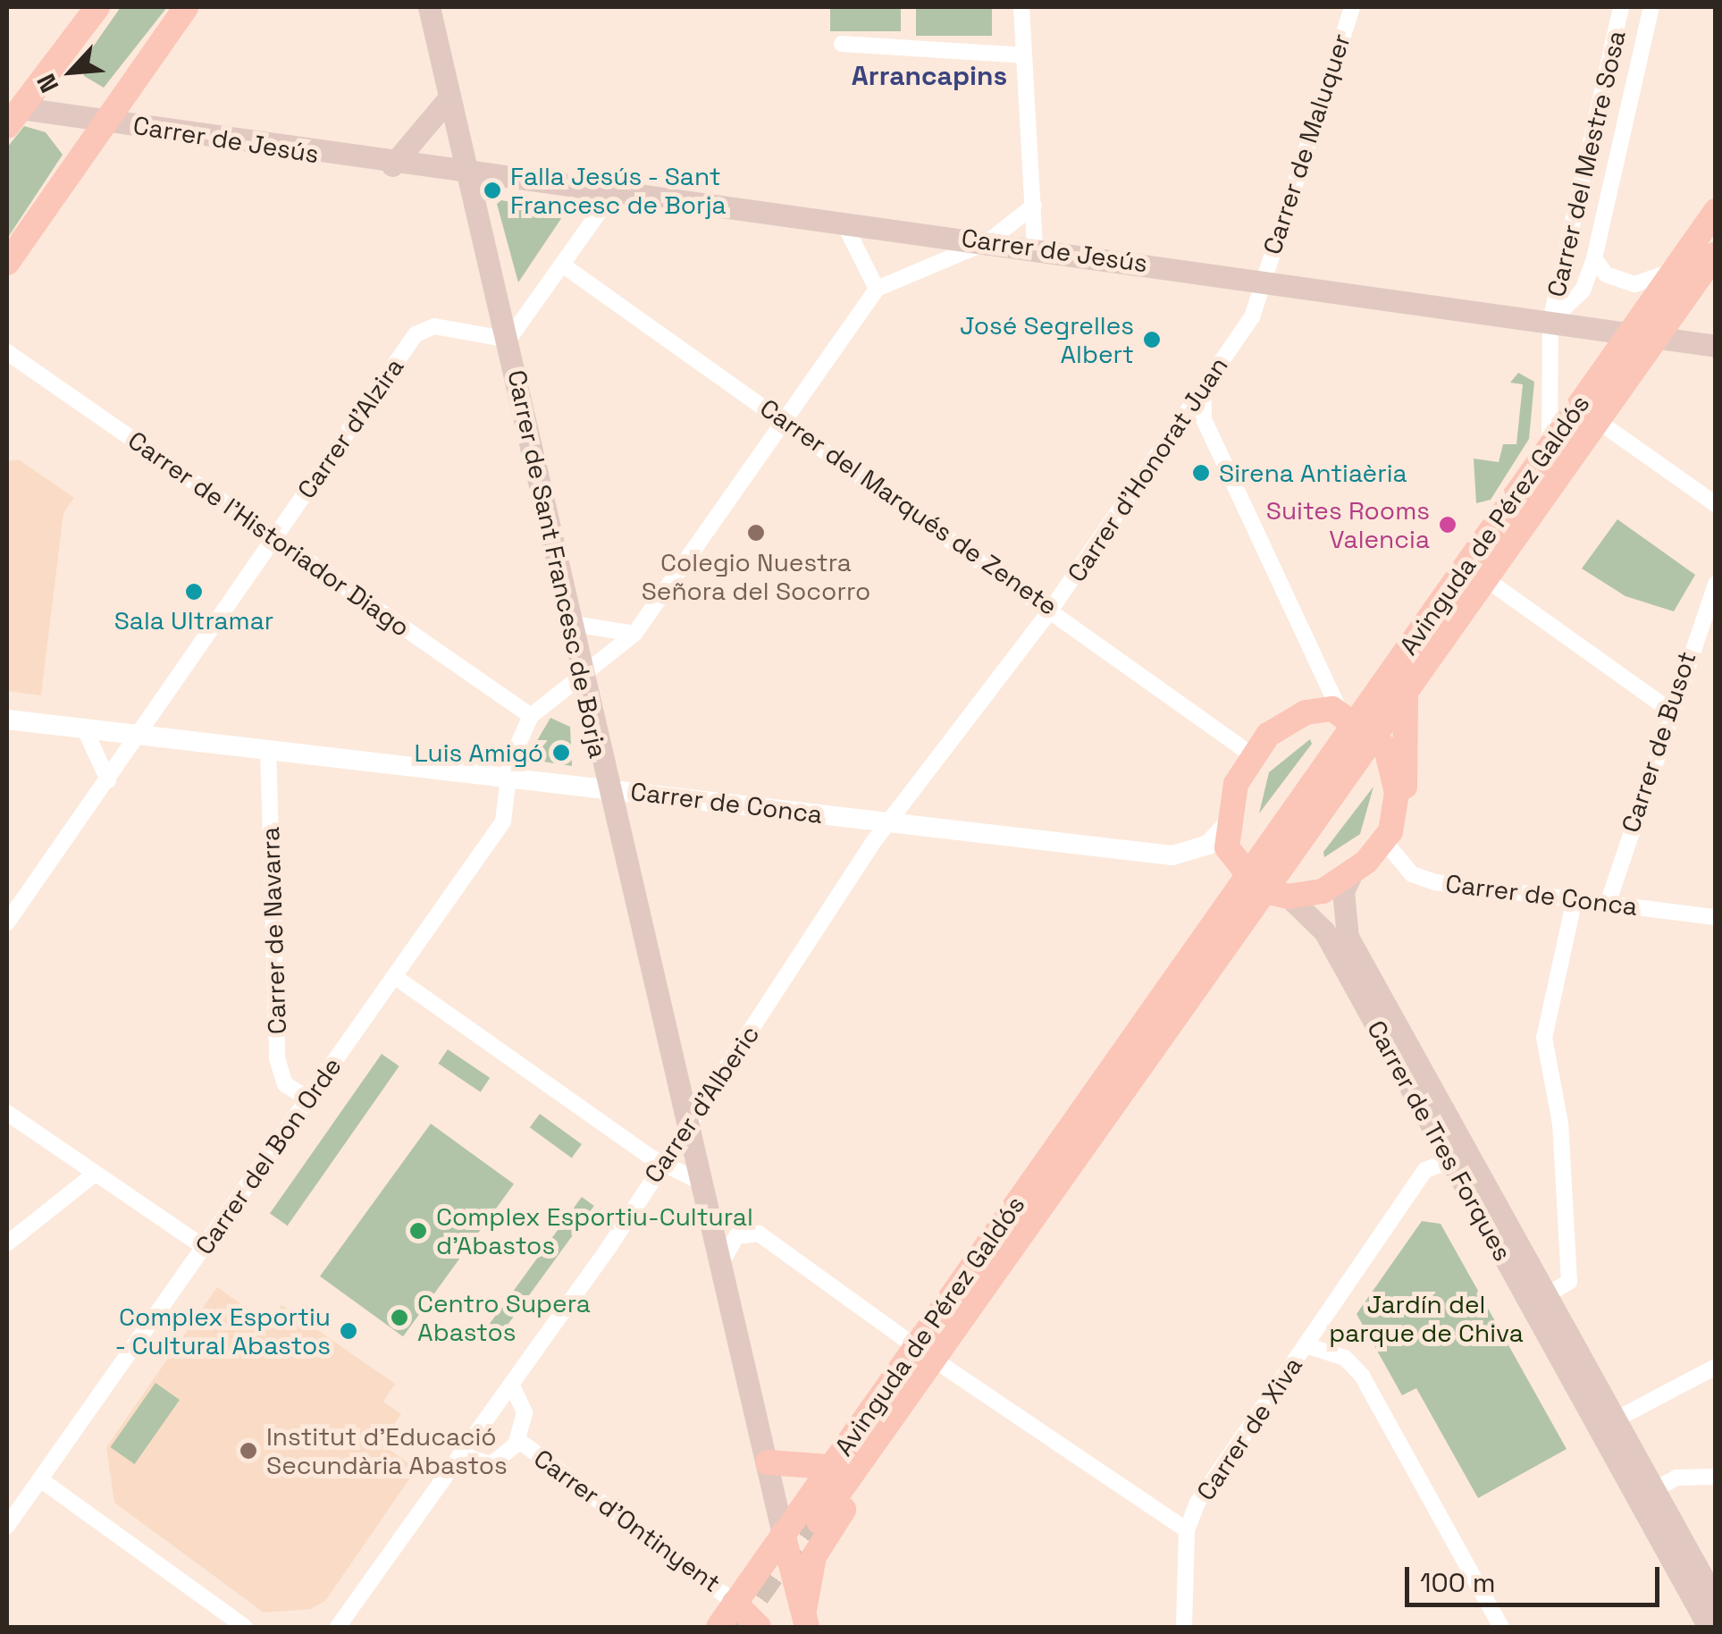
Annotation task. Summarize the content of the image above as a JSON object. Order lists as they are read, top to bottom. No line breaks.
{"streets":{"main road":["Carrer de Jesús","Avinguda de Pérez Galdós","Carrer de Sant Francesc de Borja","Carrer de Tres Forques"],"street":["Carrer de Maluquer","Carrer del Mestre Sosa","Carrer d'Alzira","Carrer d'Honorat Juan","Carrer del Marqués de Zenete","Carrer de l'Historiador Diago","Carrer de Busot","Carrer de Conca","Carrer de Navarra","Carrer d'Alberic","Carrer del Bon Orde","Carrer de Xiva","Carrer d'Ontinyent"]},"crossings":[["Carrer de Jesús","Carrer de Maluquer"],["Carrer de Jesús","Carrer del Mestre Sosa"],["Carrer de Jesús","Carrer d'Honorat Juan"],["Carrer de Jesús","Avinguda de Pérez Galdós"],["Carrer de Jesús","Carrer de Sant Francesc de Borja"],["Carrer de Maluquer","Carrer d'Honorat Juan"],["Carrer del Mestre Sosa","Avinguda de Pérez Galdós"],["Carrer d'Alzira","Carrer de l'Historiador Diago"],["Carrer d'Alzira","Carrer de Sant Francesc de Borja"],["Carrer d'Alzira","Carrer de Conca"],["Carrer d'Honorat Juan","Carrer del Marqués de Zenete"],["Carrer d'Honorat Juan","Carrer de Conca"],["Carrer d'Honorat Juan","Carrer d'Alberic"],["Carrer del Marqués de Zenete","Carrer de Sant Francesc de Borja"],["Avinguda de Pérez Galdós","Carrer de Sant Francesc de Borja"],["Avinguda de Pérez Galdós","Carrer de Conca"],["Avinguda de Pérez Galdós","Carrer de Tres Forques"],["Avinguda de Pérez Galdós","Carrer d'Ontinyent"],["Carrer de l'Historiador Diago","Carrer del Bon Orde"],["Carrer de Sant Francesc de Borja","Carrer de Conca"],["Carrer de Sant Francesc de Borja","Carrer d'Alberic"],["Carrer de Busot","Carrer de Conca"],["Carrer de Conca","Carrer de Navarra"],["Carrer de Conca","Carrer d'Alberic"],["Carrer de Conca","Carrer del Bon Orde"],["Carrer de Navarra","Carrer del Bon Orde"],["Carrer de Tres Forques","Carrer de Xiva"]],"districts":["Arrancapins"],"parks":["Jardín del parque de Chiva"],"places":["Falla Jesús - Sant Francesc de Borja","José Segrelles Albert","Sirena Antiaèria","Suites Rooms Valencia","Colegio Nuestra Señora del Socorro","Sala Ultramar","Luis Amigó","Complex Esportiu-Cultural d'Abastos","Centro Supera Abastos","Complex Esportiu - Cultural Abastos","Institut d'Educació Secundària Abastos"],"scale_bar":"100 m","north":"bottom left"}
